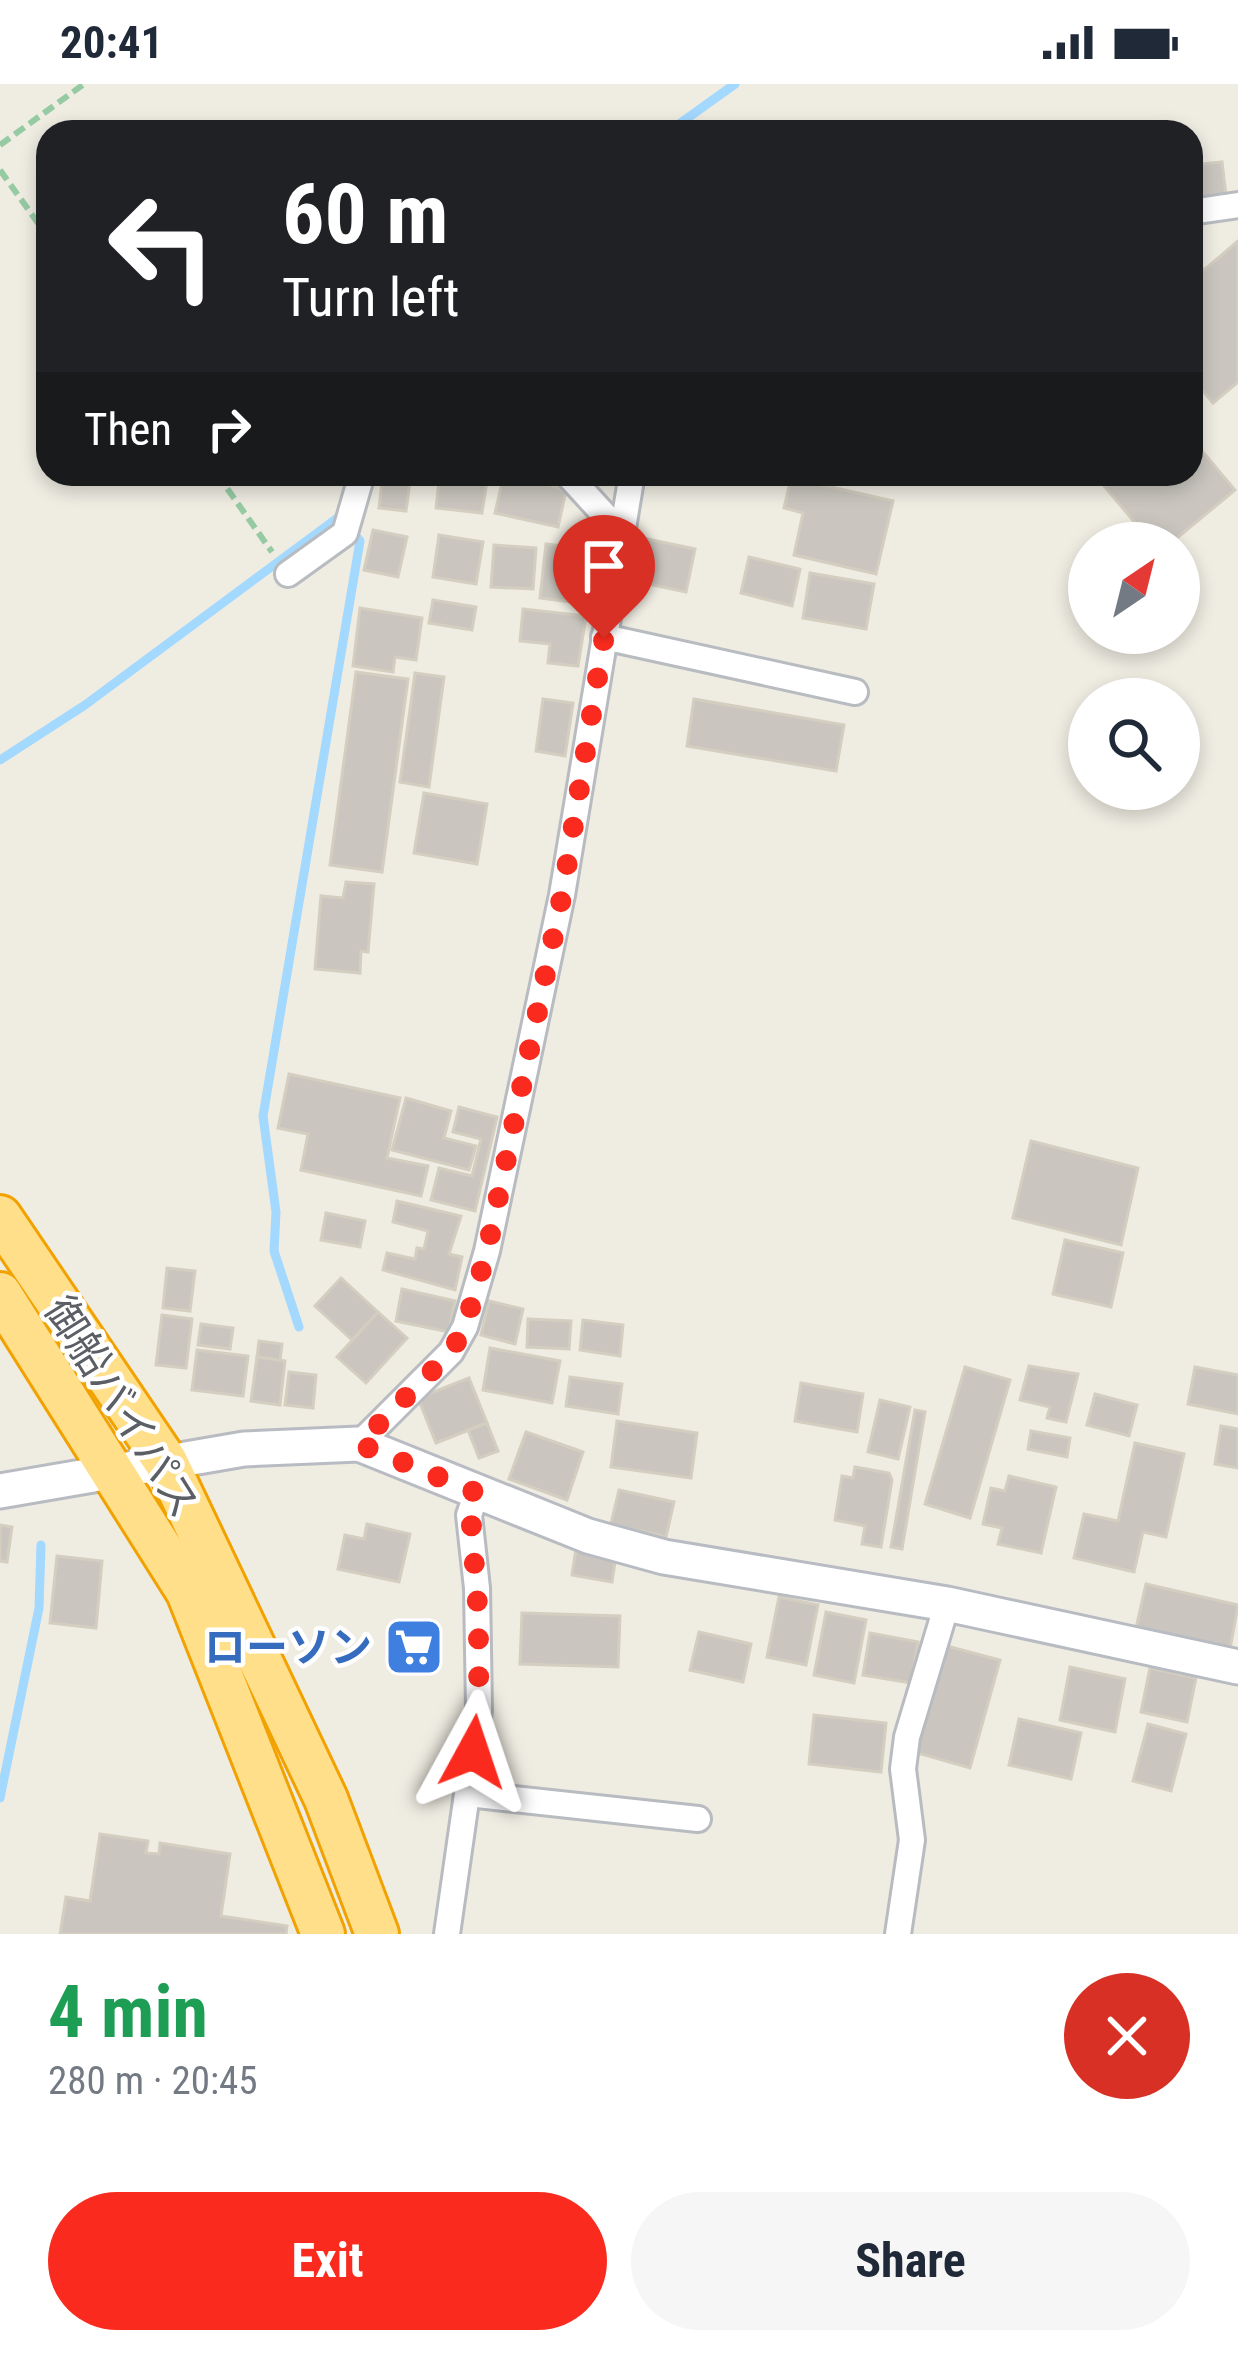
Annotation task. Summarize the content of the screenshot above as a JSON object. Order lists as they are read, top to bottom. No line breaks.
{"streets":{"highway":["御船バイパス"]},"places":{"supermarket":["ローソン"]},"north":"top right","page":{"status":"20:41","turn":["60 m","Turn left"],"then":"Then","heading":["4 min","280 m · 20:45"],"buttons":["Exit","Share"]}}
